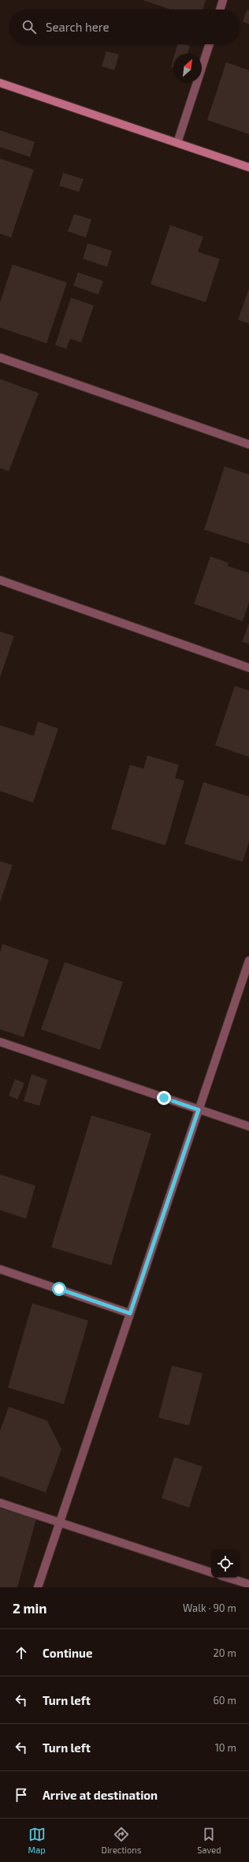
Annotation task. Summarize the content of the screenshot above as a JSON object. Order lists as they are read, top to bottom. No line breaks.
{"north":"top right","page":{"search":"Search here","heading":["2 min","Walk · 90 m"],"list":[["Continue","20 m"],["Turn left","60 m"],["Turn left","10 m"],"Arrive at destination"],"nav":["Map","Directions","Saved"]}}
